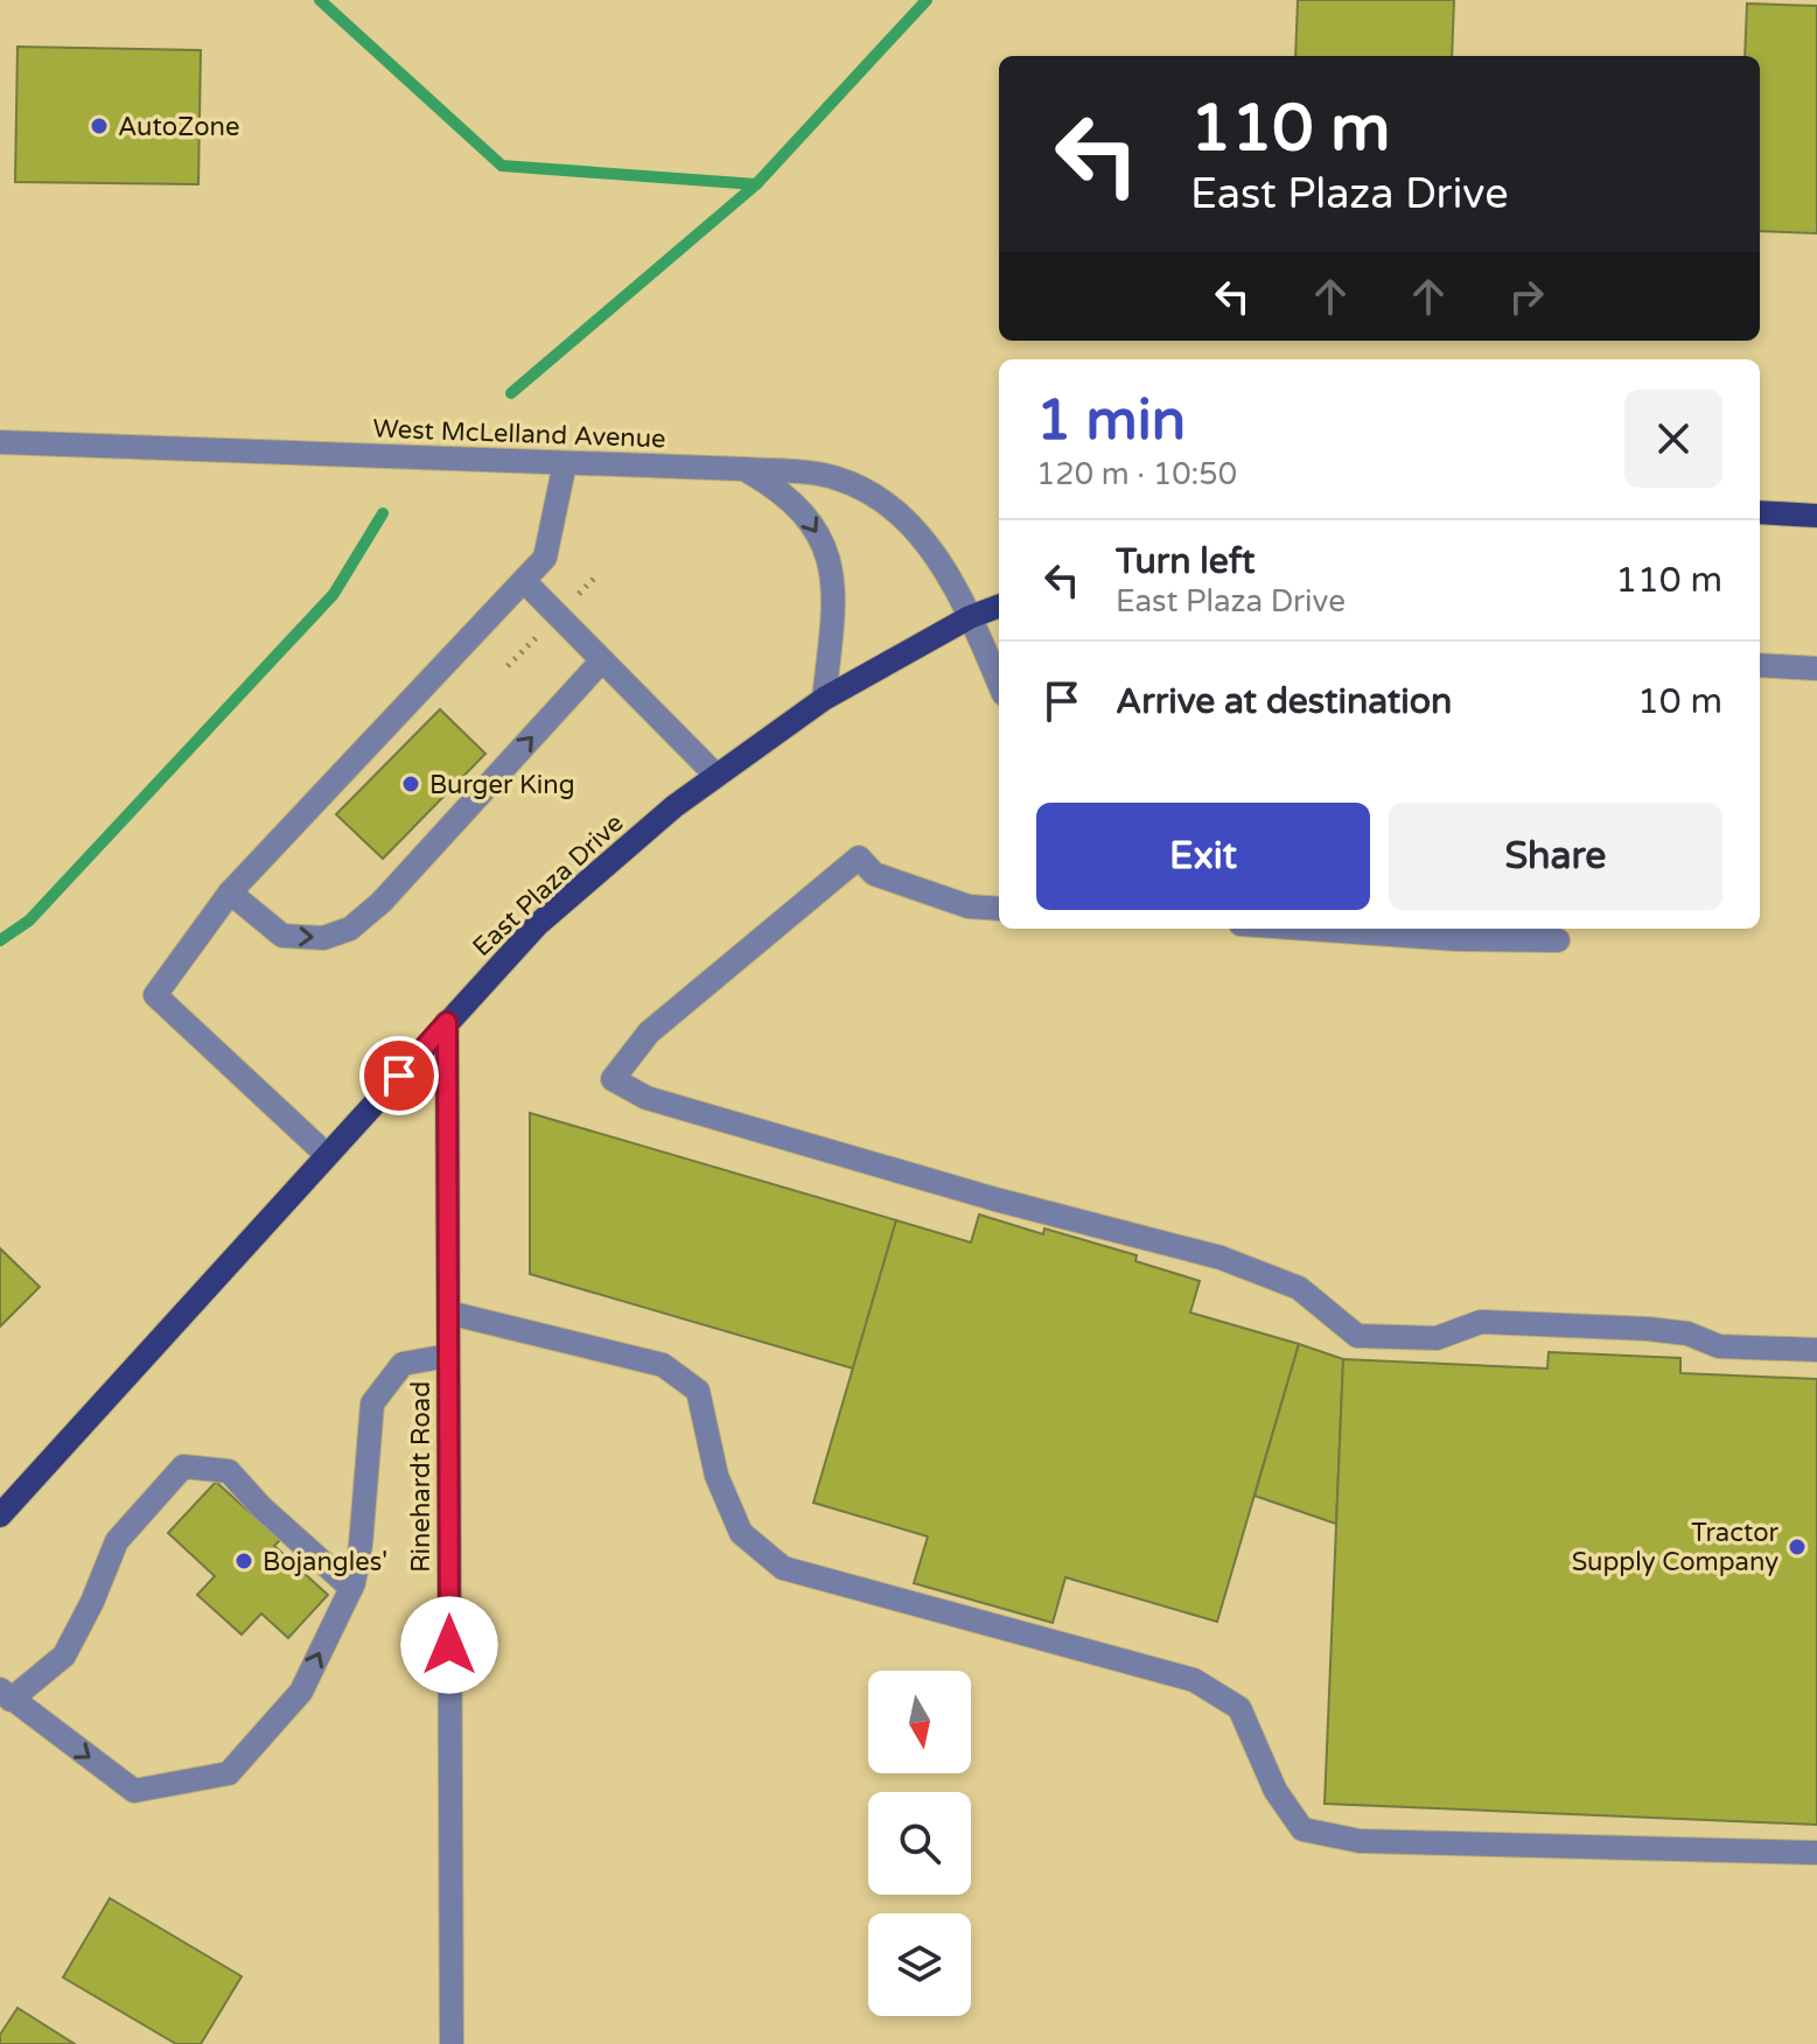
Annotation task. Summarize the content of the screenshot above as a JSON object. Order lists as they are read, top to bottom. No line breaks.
{"streets":{"main road":["East Plaza Drive"],"street":["West McLelland Avenue","Rinehardt Road"]},"crossings":[["West McLelland Avenue","East Plaza Drive"],["East Plaza Drive","Rinehardt Road"]],"places":["AutoZone","Burger King","Tractor Supply Company","Bojangles'"],"north":"bottom","page":{"turn":["110 m","East Plaza Drive"],"heading":["1 min","120 m · 10:50"],"list":[{"name":"Turn left","note":"East Plaza Drive","value":"110 m"},{"name":"Arrive at destination","value":"10 m"}],"buttons":["Exit","Share"]}}
